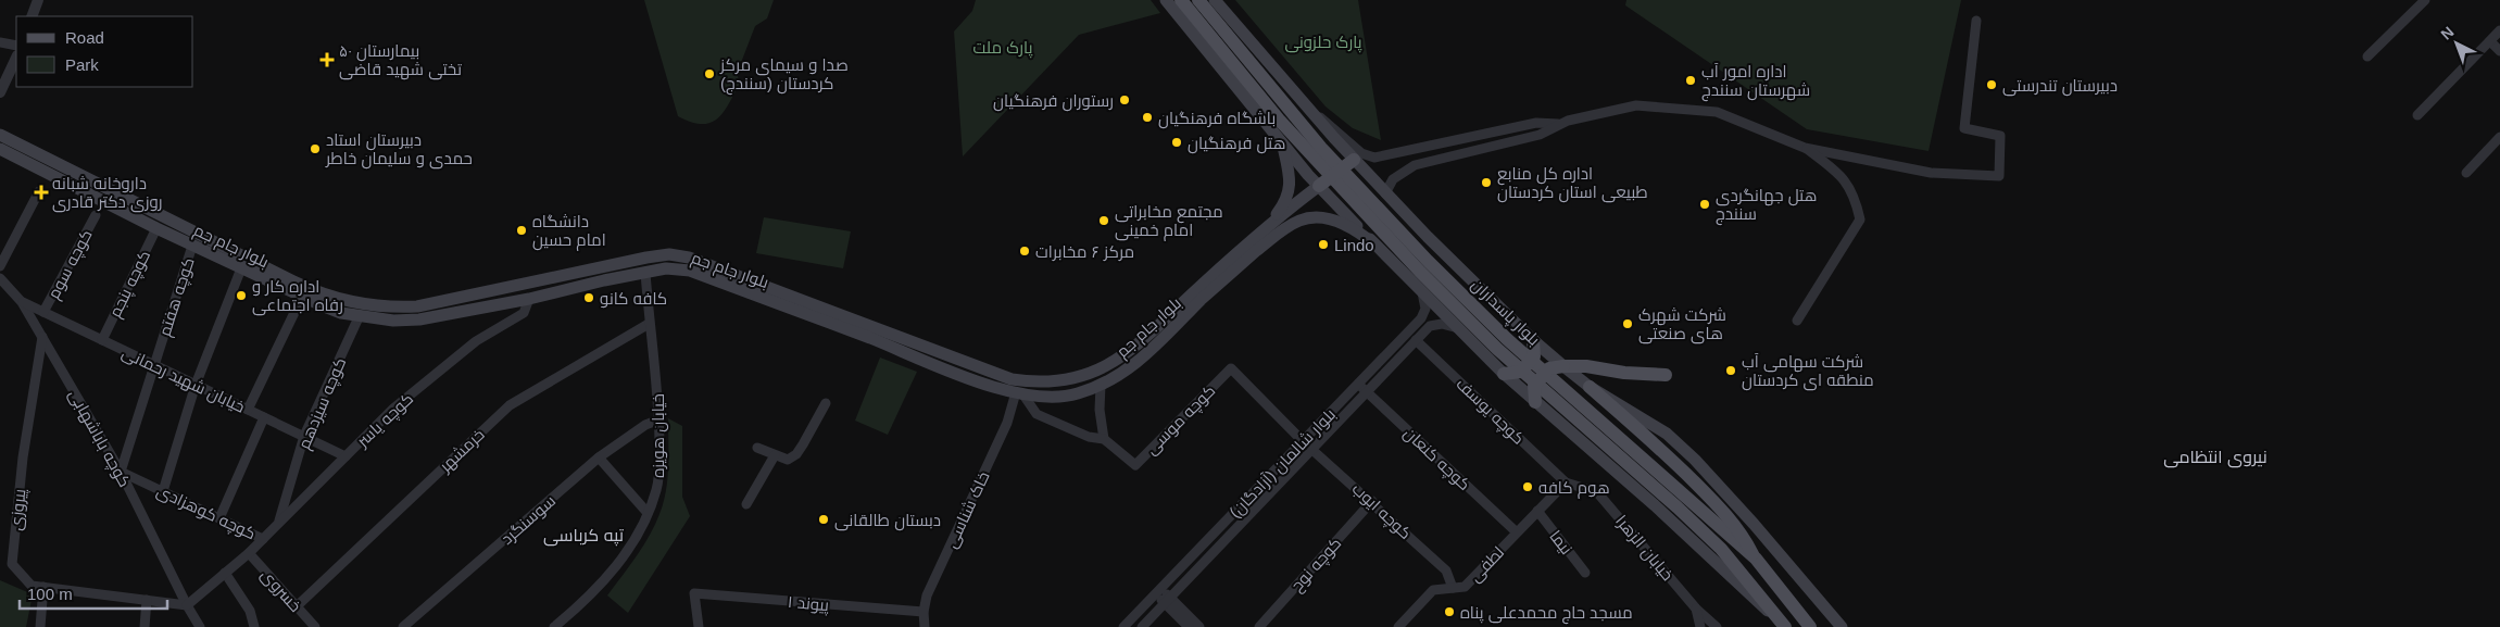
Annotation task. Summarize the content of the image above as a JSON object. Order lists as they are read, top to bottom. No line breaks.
{"streets":{"main road":["بلوار جام جم","بلوار پاسداران"],"street":["کوچه سوم","کوچه پنجم","کوچه هفتم","خیابان شهید رحمانی","کوچه سیزدهم","کوچه یوسف","کوچه یاسر","کوچه موسی","خیابان هویزه","کوچه باباشهابی","خرمشهر","کوچه کنعان","بلوار شالمان (آزادگان)","پیروزی","خاک شناسی","کوچه ایوب","کوچه کوهزادی","سوسنگرد","نیما","خیابان الزهرا","کوچه نوح","لطفی","خسروی","پیوند ۱"]},"crossings":[["بلوار جام جم","کوچه پنجم"],["بلوار جام جم","کوچه هفتم"],["بلوار جام جم","کوچه سیزدهم"],["بلوار جام جم","کوچه یاسر"],["بلوار جام جم","خیابان هویزه"],["بلوار جام جم","خاک شناسی"],["کوچه سوم","خیابان شهید رحمانی"],["کوچه پنجم","خیابان شهید رحمانی"],["کوچه هفتم","خیابان شهید رحمانی"],["کوچه هفتم","کوچه باباشهابی"],["کوچه هفتم","کوچه کوهزادی"],["خیابان شهید رحمانی","کوچه سیزدهم"],["خیابان شهید رحمانی","کوچه یاسر"],["خیابان شهید رحمانی","کوچه باباشهابی"],["کوچه سیزدهم","کوچه یاسر"],["کوچه یوسف","بلوار شالمان (آزادگان)"],["کوچه یوسف","خیابان الزهرا"],["کوچه یوسف","لطفی"],["کوچه یاسر","کوچه باباشهابی"],["کوچه یاسر","پیروزی"],["کوچه یاسر","کوچه کوهزادی"],["کوچه یاسر","خسروی"],["کوچه موسی","کوچه ایوب"],["خیابان هویزه","خرمشهر"],["خیابان هویزه","سوسنگرد"],["کوچه باباشهابی","پیروزی"],["کوچه باباشهابی","کوچه کوهزادی"],["خرمشهر","خسروی"],["کوچه کنعان","بلوار شالمان (آزادگان)"],["کوچه کنعان","لطفی"],["بلوار شالمان (آزادگان)","کوچه ایوب"],["خاک شناسی","پیوند ۱"],["کوچه ایوب","کوچه نوح"],["کوچه ایوب","لطفی"],["نیما","لطفی"],["خیابان الزهرا","لطفی"]],"districts":["نیروی انتظامی","تپه کرباسی"],"parks":["پارک حلزونی","پارک ملت"],"places":{"health":["بیمارستان ۵۰ تختی شهید قاضی","داروخانه شبانه روزی دکتر قادری"],"other":["صدا و سیمای مرکز کردستان (سنندج)","اداره امور آب شهرستان سنندج","دبیرستان تندرستی","رستوران فرهنگیان","باشگاه فرهنگیان","هتل فرهنگیان","دبیرستان استاد حمدی و سلیمان خاطر","اداره کل منابع طبیعی استان کردستان","هتل جهانگردی سنندج","مجتمع مخابراتی امام خمینی","دانشگاه امام حسین","Lindo","مرکز ۶ مخابرات","اداره کار و رفاه اجتماعی","کافه کانو","شرکت شهرک های صنعتی","شرکت سهامی آب منطقه ای کردستان","هوم کافه","دبستان طالقانی","مسجد حاج محمدعلی پناه"]},"legend":["Road","Park"],"scale_bar":"100 m","north":"top left"}
